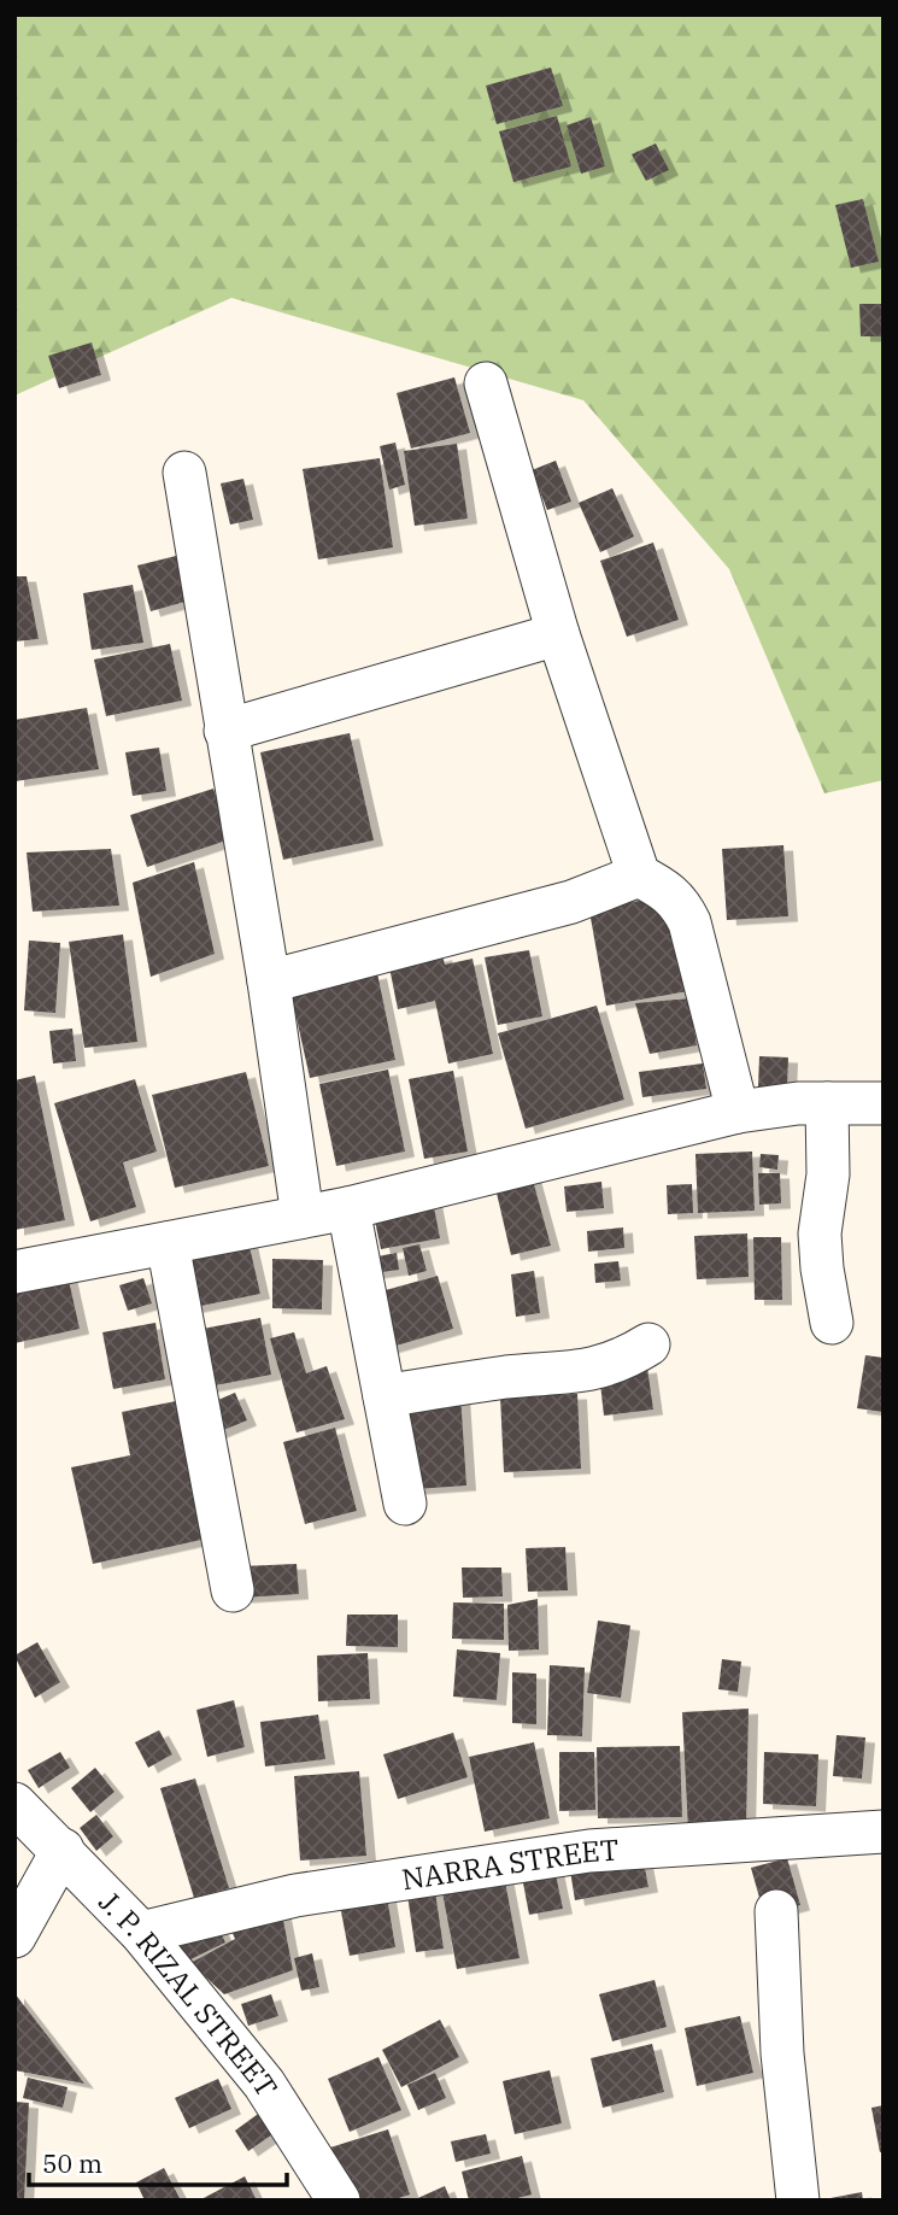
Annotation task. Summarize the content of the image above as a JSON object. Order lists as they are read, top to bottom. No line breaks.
{"streets":{"street":["NARRA STREET","J. P. RIZAL STREET"]},"crossings":[["NARRA STREET","J. P. RIZAL STREET"]],"scale_bar":"50 m"}
